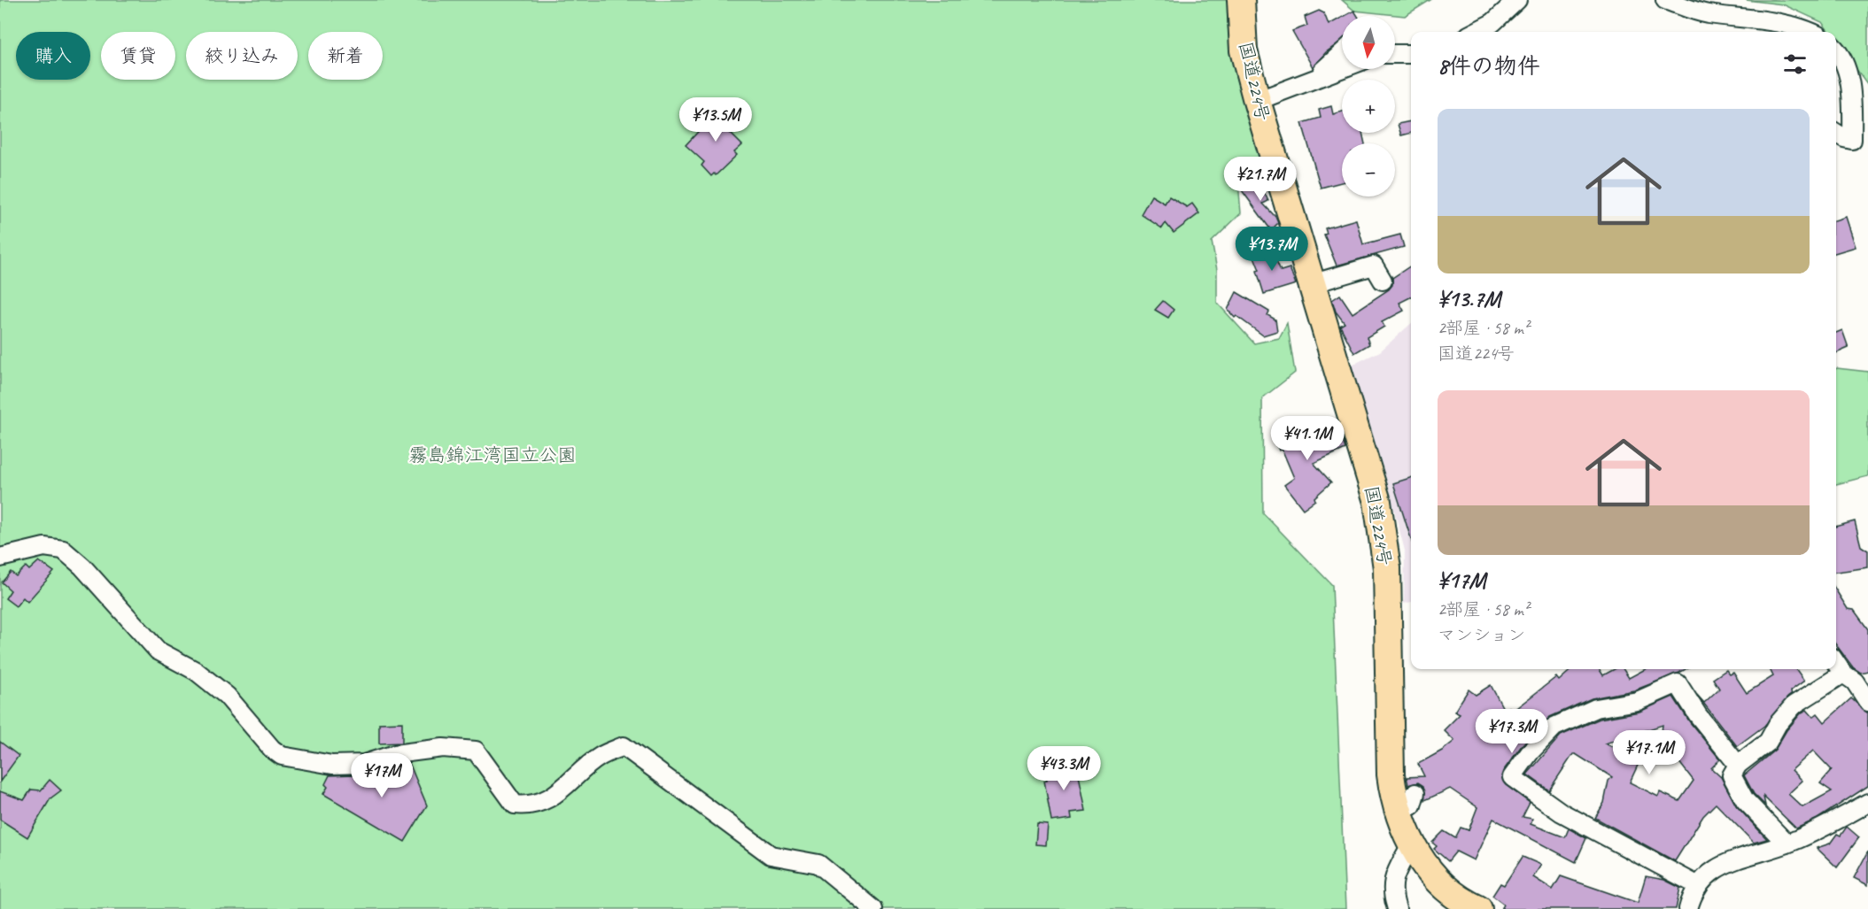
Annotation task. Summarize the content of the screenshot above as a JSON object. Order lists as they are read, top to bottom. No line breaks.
{"streets":{"highway":["国道224号"]},"parks":["霧島錦江湾国立公園"],"north":"bottom","page":{"map_buttons":["+","−"],"chip":["購入","賃貸","絞り込み","新着"],"heading":"8件の物件","list":[{"name":"¥13.7M","note":"2部屋 · 58 m² · 国道224号"},{"name":"¥17M","note":"2部屋 · 58 m² · マンション"}],"price":["¥13.5M","¥21.7M","¥13.7M","¥41.1M","¥17.3M","¥17.1M","¥43.3M","¥17M"]}}
